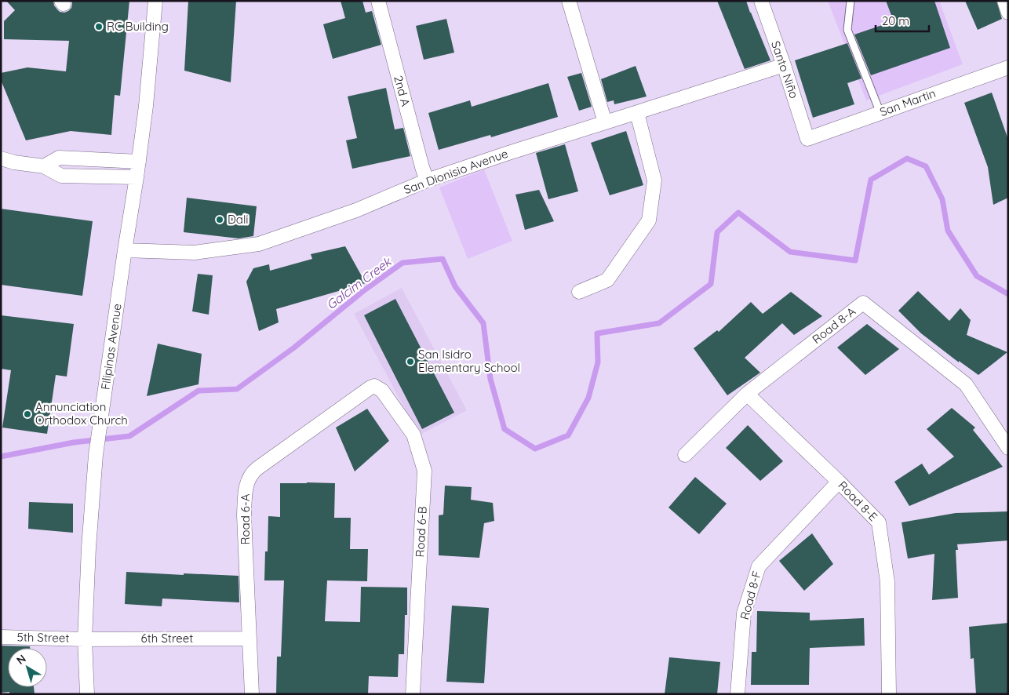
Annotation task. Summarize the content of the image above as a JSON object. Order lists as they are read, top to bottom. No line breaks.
{"streets":{"street":["Santo Niño","2nd A","San Martin","San Dionisio Avenue","Road 8-A","Filipinas Avenue","Road 8-E","Road 6-A","Road 6-B","Road 8-F","5th Street","6th Street"]},"crossings":[["Santo Niño","San Martin"],["Santo Niño","San Dionisio Avenue"],["2nd A","San Dionisio Avenue"],["San Dionisio Avenue","Filipinas Avenue"],["Road 8-A","Road 8-E"],["Filipinas Avenue","5th Street"],["Filipinas Avenue","6th Street"],["Road 8-E","Road 8-F"],["Road 6-A","Road 6-B"],["Road 6-A","6th Street"],["5th Street","6th Street"]],"water":["Galcim Creek"],"places":["RC Building","Dali","San Isidro Elementary School","Annunciation Orthodox Church"],"scale_bar":"20 m","north":"top left"}
